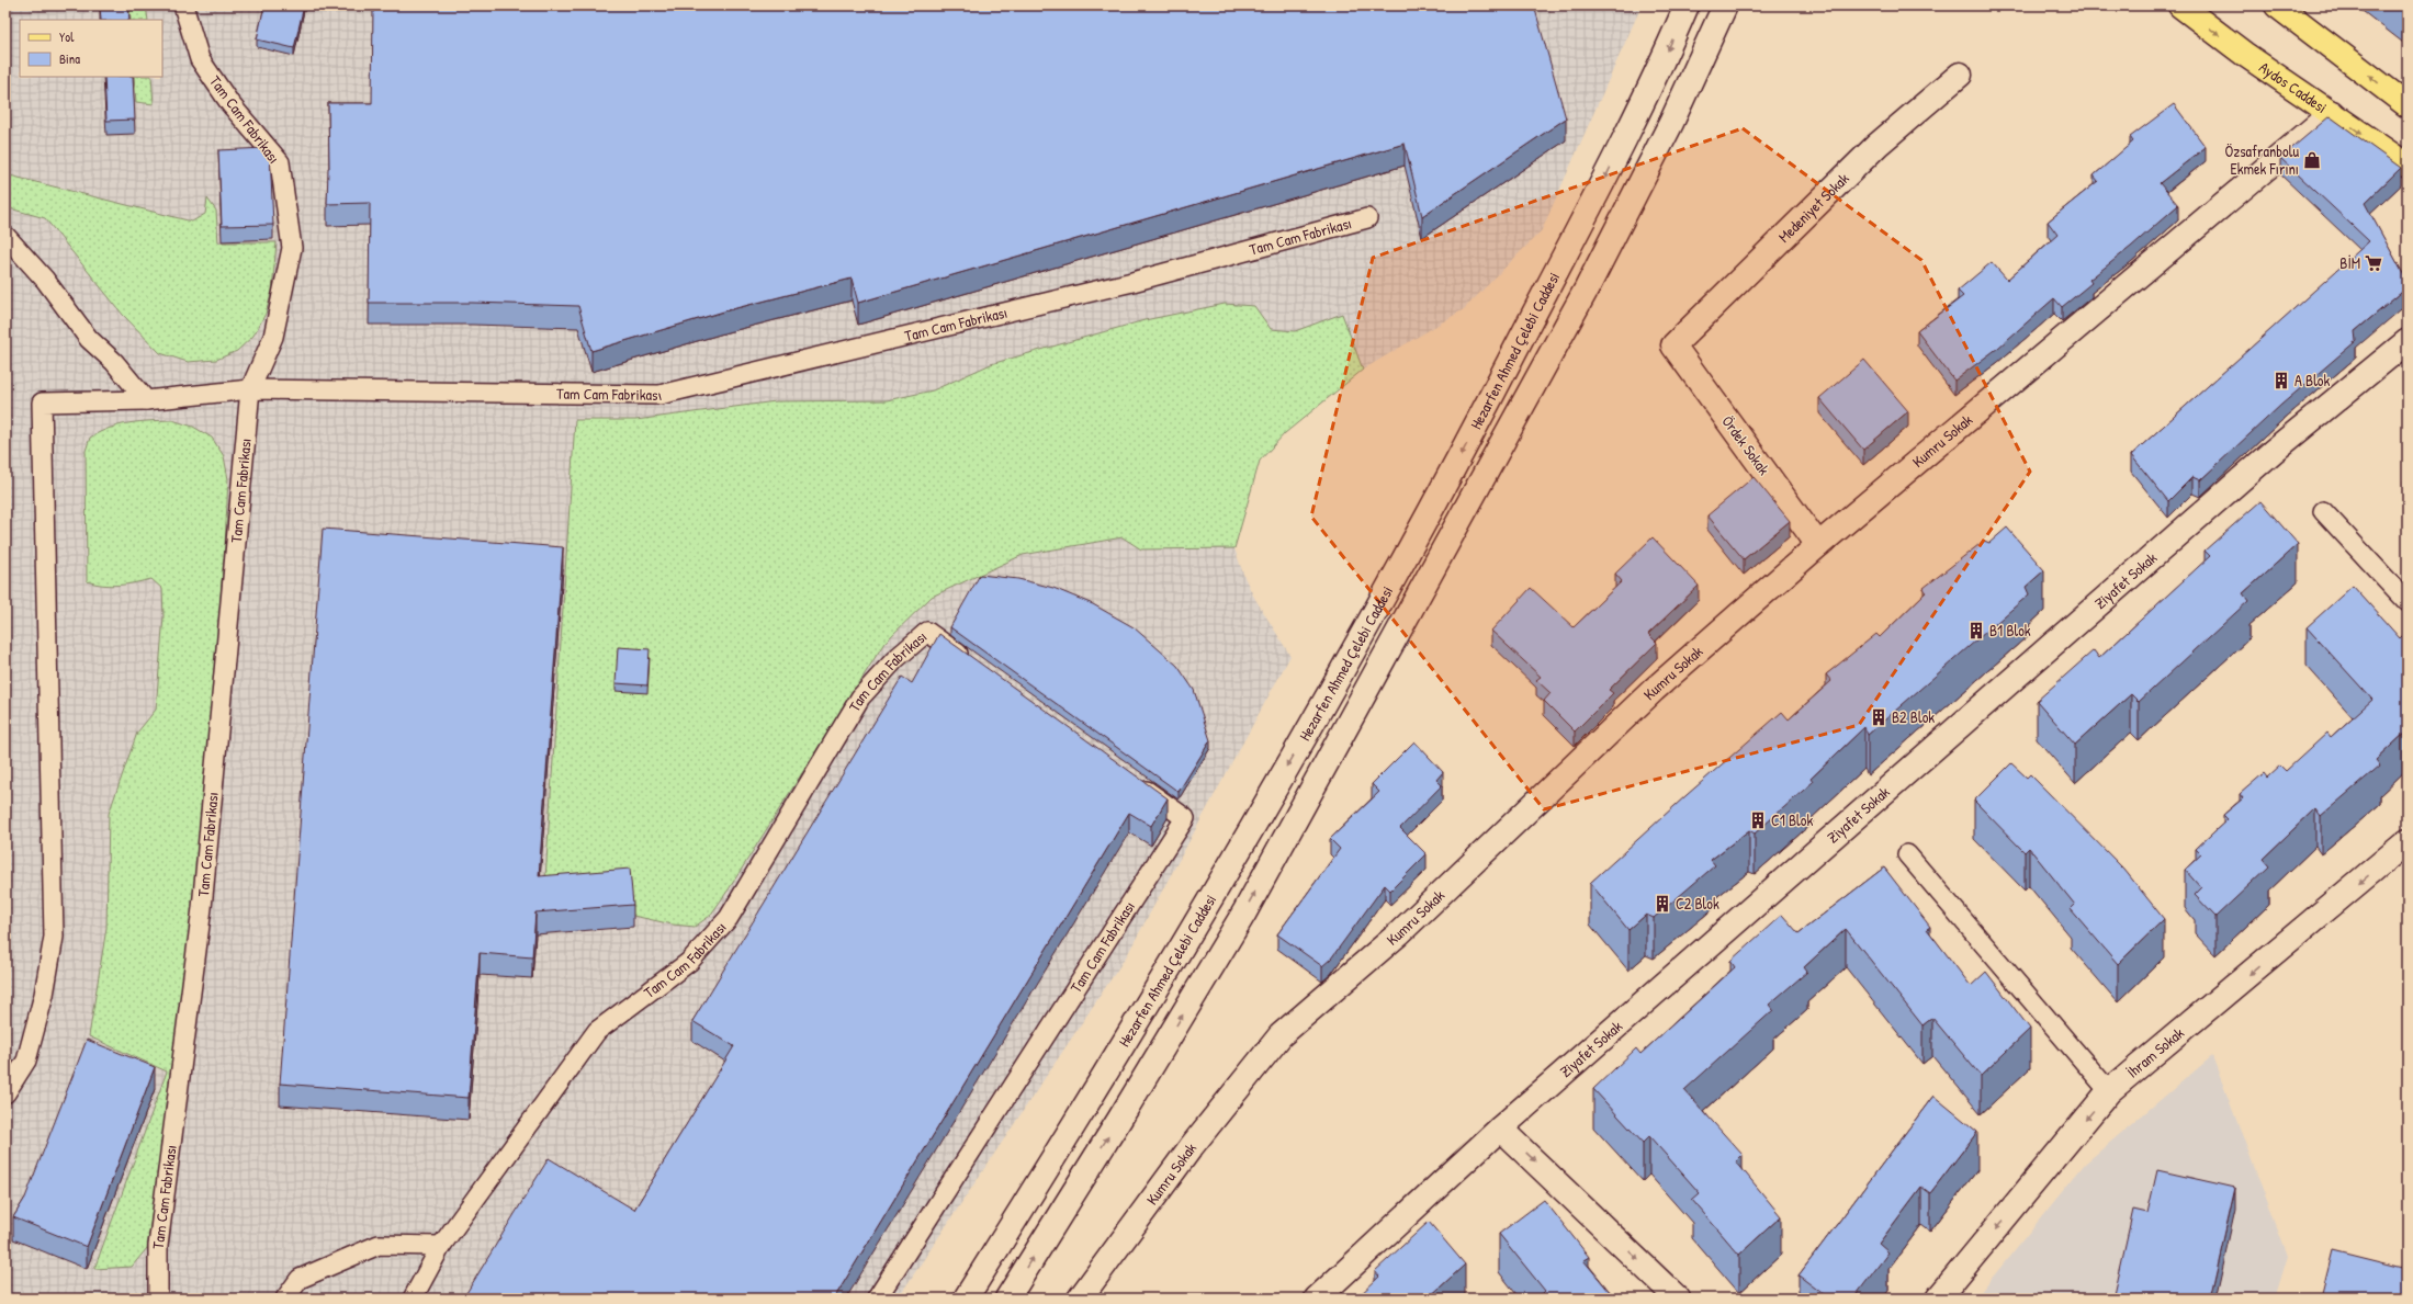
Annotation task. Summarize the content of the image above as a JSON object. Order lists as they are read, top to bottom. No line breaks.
{"streets":{"main road":["Aydos Caddesi"],"street":["Medeniyet Sokak","Hezarfen Ahmed Çelebi Caddesi","Kumru Sokak","Ördek Sokak","Ziyafet Sokak","İhram Sokak"],"lane":["Tam Cam Fabrikası"]},"crossings":[["Aydos Caddesi","Kumru Sokak"],["Medeniyet Sokak","Ördek Sokak"],["Kumru Sokak","Ördek Sokak"]],"one_way":["İhram Sokak"],"places":{"shop":["Özsafranbolu Ekmek Fırını"],"supermarket":["BİM"],"building":["A Blok","B1 Blok","B2 Blok","C1 Blok","C2 Blok"]},"legend":["Yol","Bina"]}
